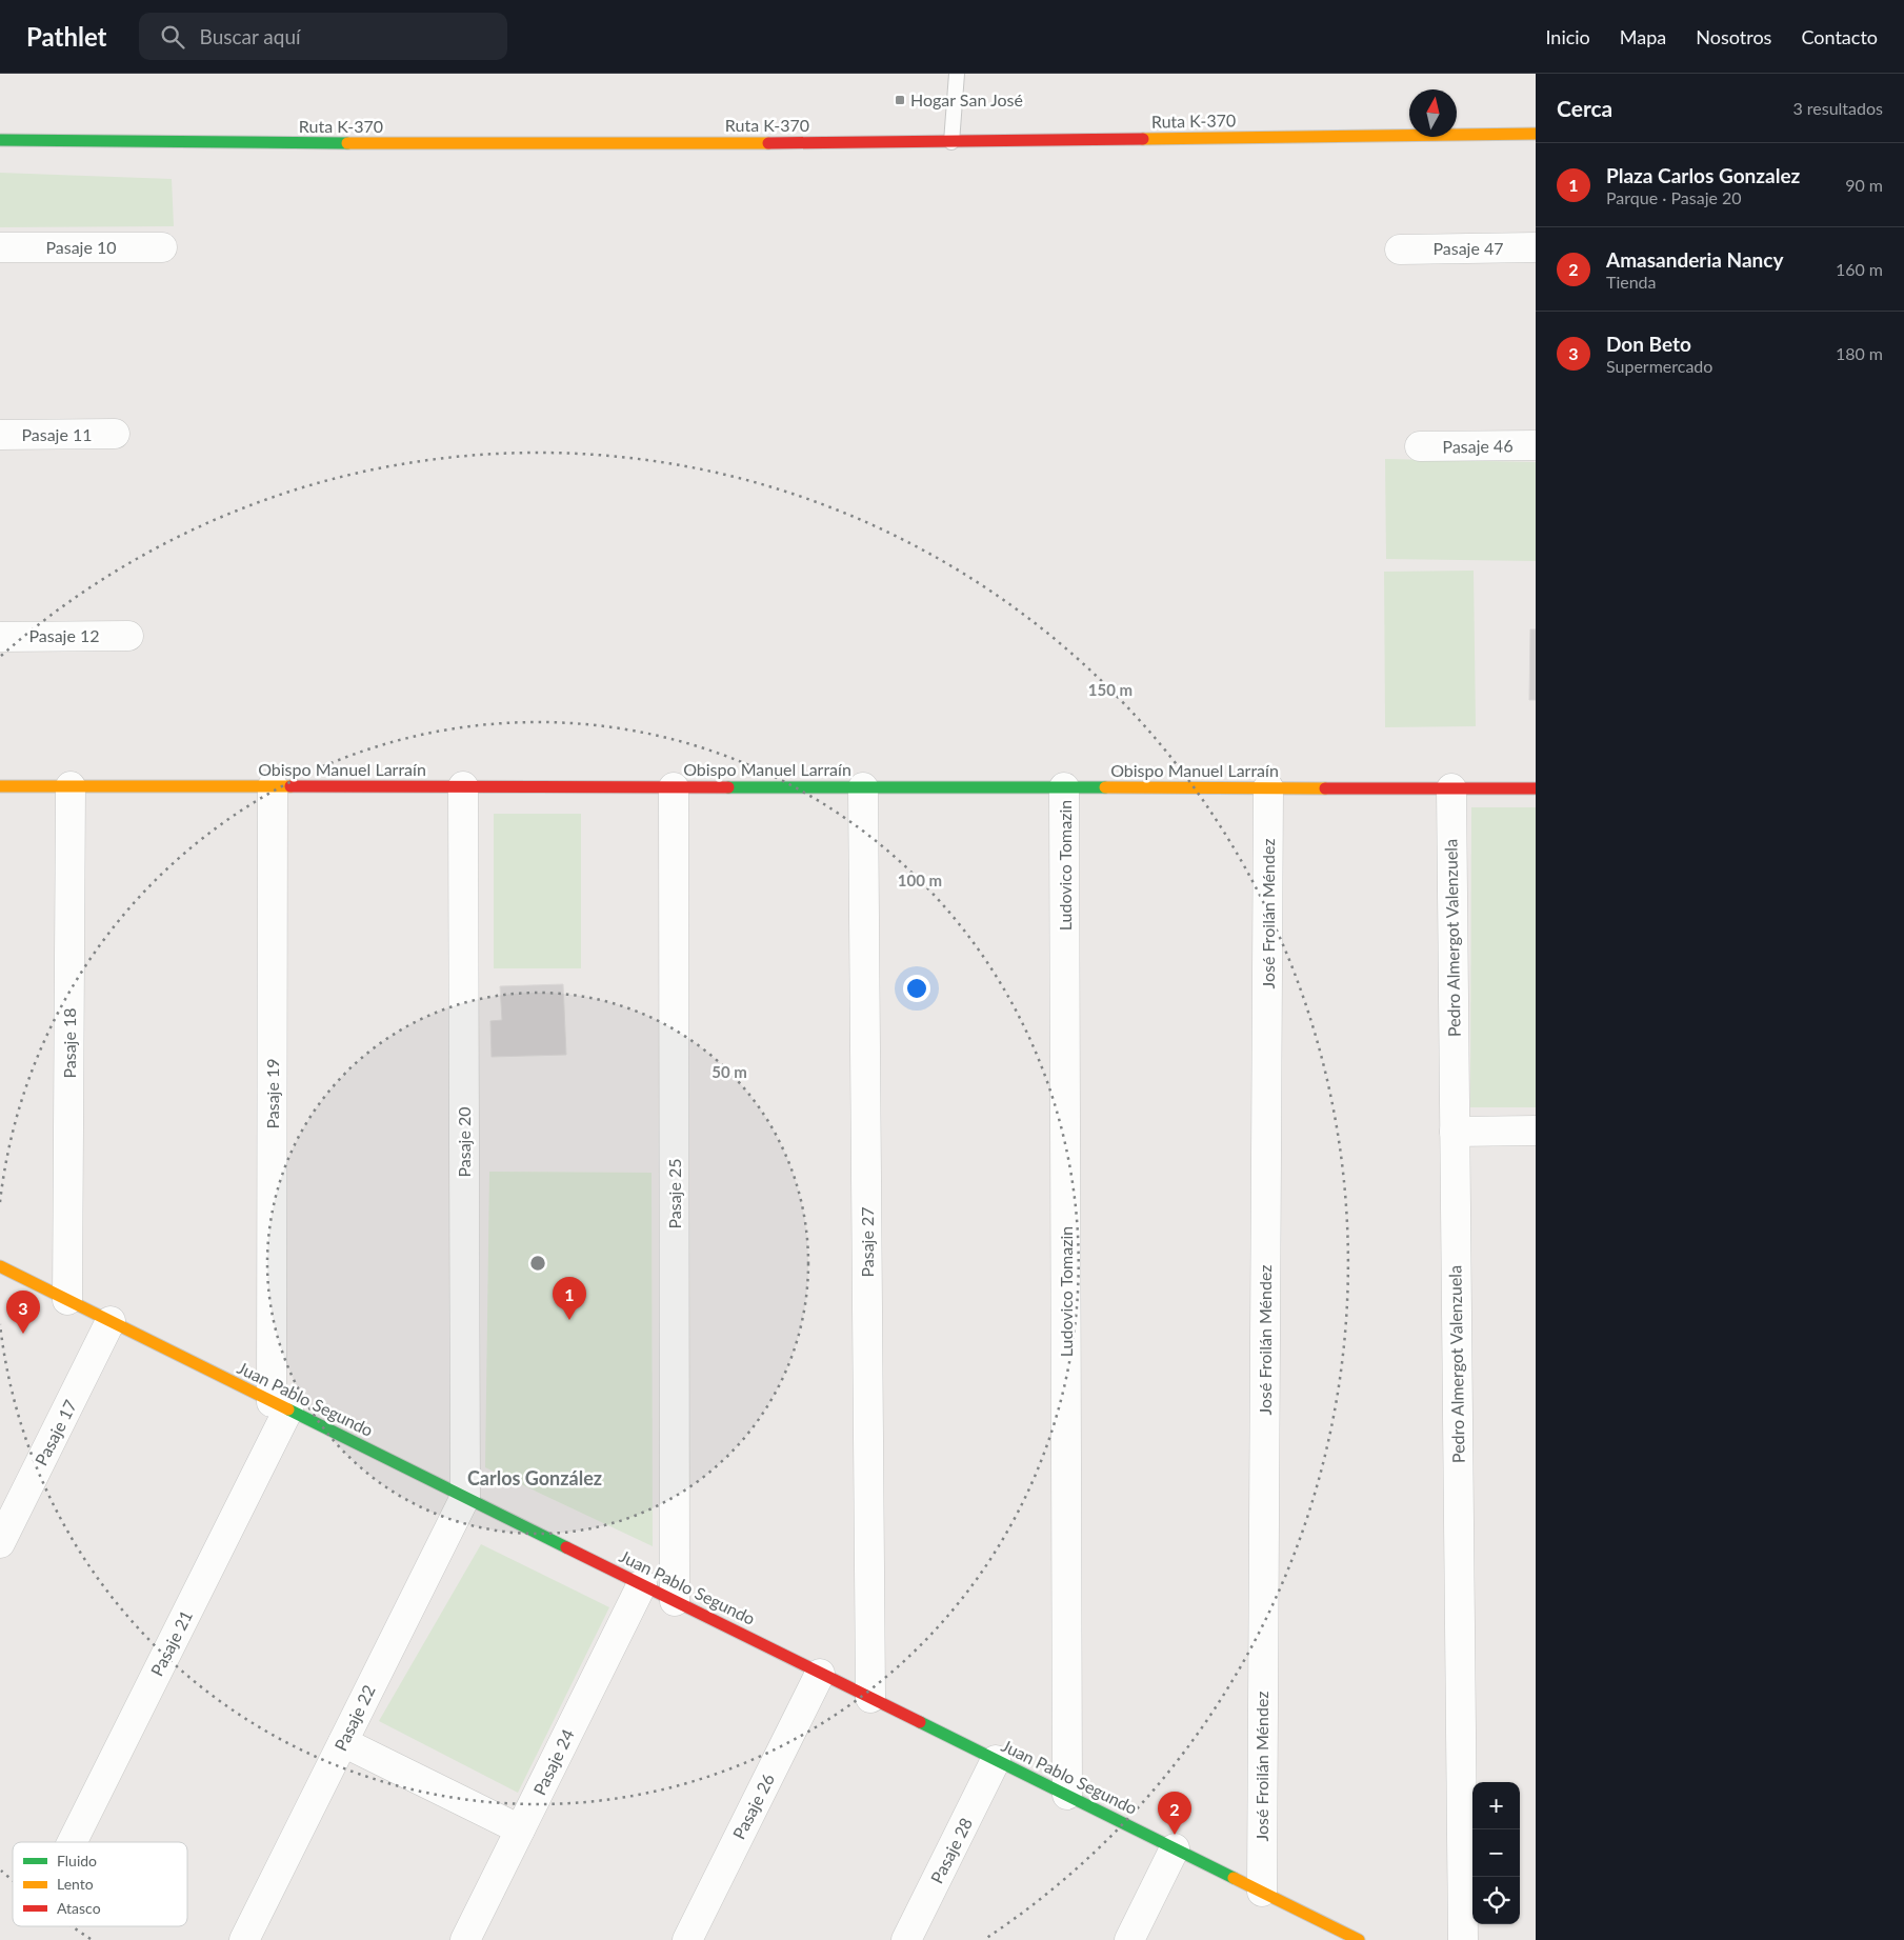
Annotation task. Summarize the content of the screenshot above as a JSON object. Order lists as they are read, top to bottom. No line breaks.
{"streets":{"street":["Ruta K-370","Pasaje 10","Pasaje 47","Pasaje 11","Pasaje 46","Pasaje 12","Obispo Manuel Larraín","Ludovico Tomazin","José Froilán Méndez","Pedro Almergot Valenzuela","Pasaje 18","Pasaje 19","Pasaje 20","Pasaje 25","Pasaje 27","Juan Pablo Segundo","Pasaje 17","Pasaje 21","Pasaje 22","Pasaje 24","Pasaje 26","Pasaje 28"]},"crossings":[["Obispo Manuel Larraín","Ludovico Tomazin"],["Obispo Manuel Larraín","José Froilán Méndez"],["Obispo Manuel Larraín","Pedro Almergot Valenzuela"],["Obispo Manuel Larraín","Pasaje 18"],["Obispo Manuel Larraín","Pasaje 19"],["Obispo Manuel Larraín","Pasaje 20"],["Obispo Manuel Larraín","Pasaje 25"],["Obispo Manuel Larraín","Pasaje 27"],["Ludovico Tomazin","Juan Pablo Segundo"],["José Froilán Méndez","Juan Pablo Segundo"],["Pasaje 18","Juan Pablo Segundo"],["Pasaje 19","Juan Pablo Segundo"],["Pasaje 19","Pasaje 21"],["Pasaje 20","Juan Pablo Segundo"],["Pasaje 20","Pasaje 22"],["Pasaje 25","Juan Pablo Segundo"],["Pasaje 27","Juan Pablo Segundo"],["Juan Pablo Segundo","Pasaje 17"],["Juan Pablo Segundo","Pasaje 21"],["Juan Pablo Segundo","Pasaje 22"],["Juan Pablo Segundo","Pasaje 24"],["Juan Pablo Segundo","Pasaje 26"],["Juan Pablo Segundo","Pasaje 28"]],"districts":["Carlos González"],"places":{"transit":["Hogar San José"]},"legend":["Fluido","Lento","Atasco"],"north":"top","page":{"header":"Pathlet","search":"Buscar aquí","nav":["Inicio","Mapa","Nosotros","Contacto"],"heading":["Cerca","3 resultados"],"list":[{"mark":"1","name":"Plaza Carlos Gonzalez","note":"Parque · Pasaje 20","value":"90 m"},{"mark":"2","name":"Amasanderia Nancy","note":"Tienda","value":"160 m"},{"mark":"3","name":"Don Beto","note":"Supermercado","value":"180 m"}],"pins":["1","3","2"],"map_buttons":["+","−"]},"rings":["150 m","100 m","50 m"]}
